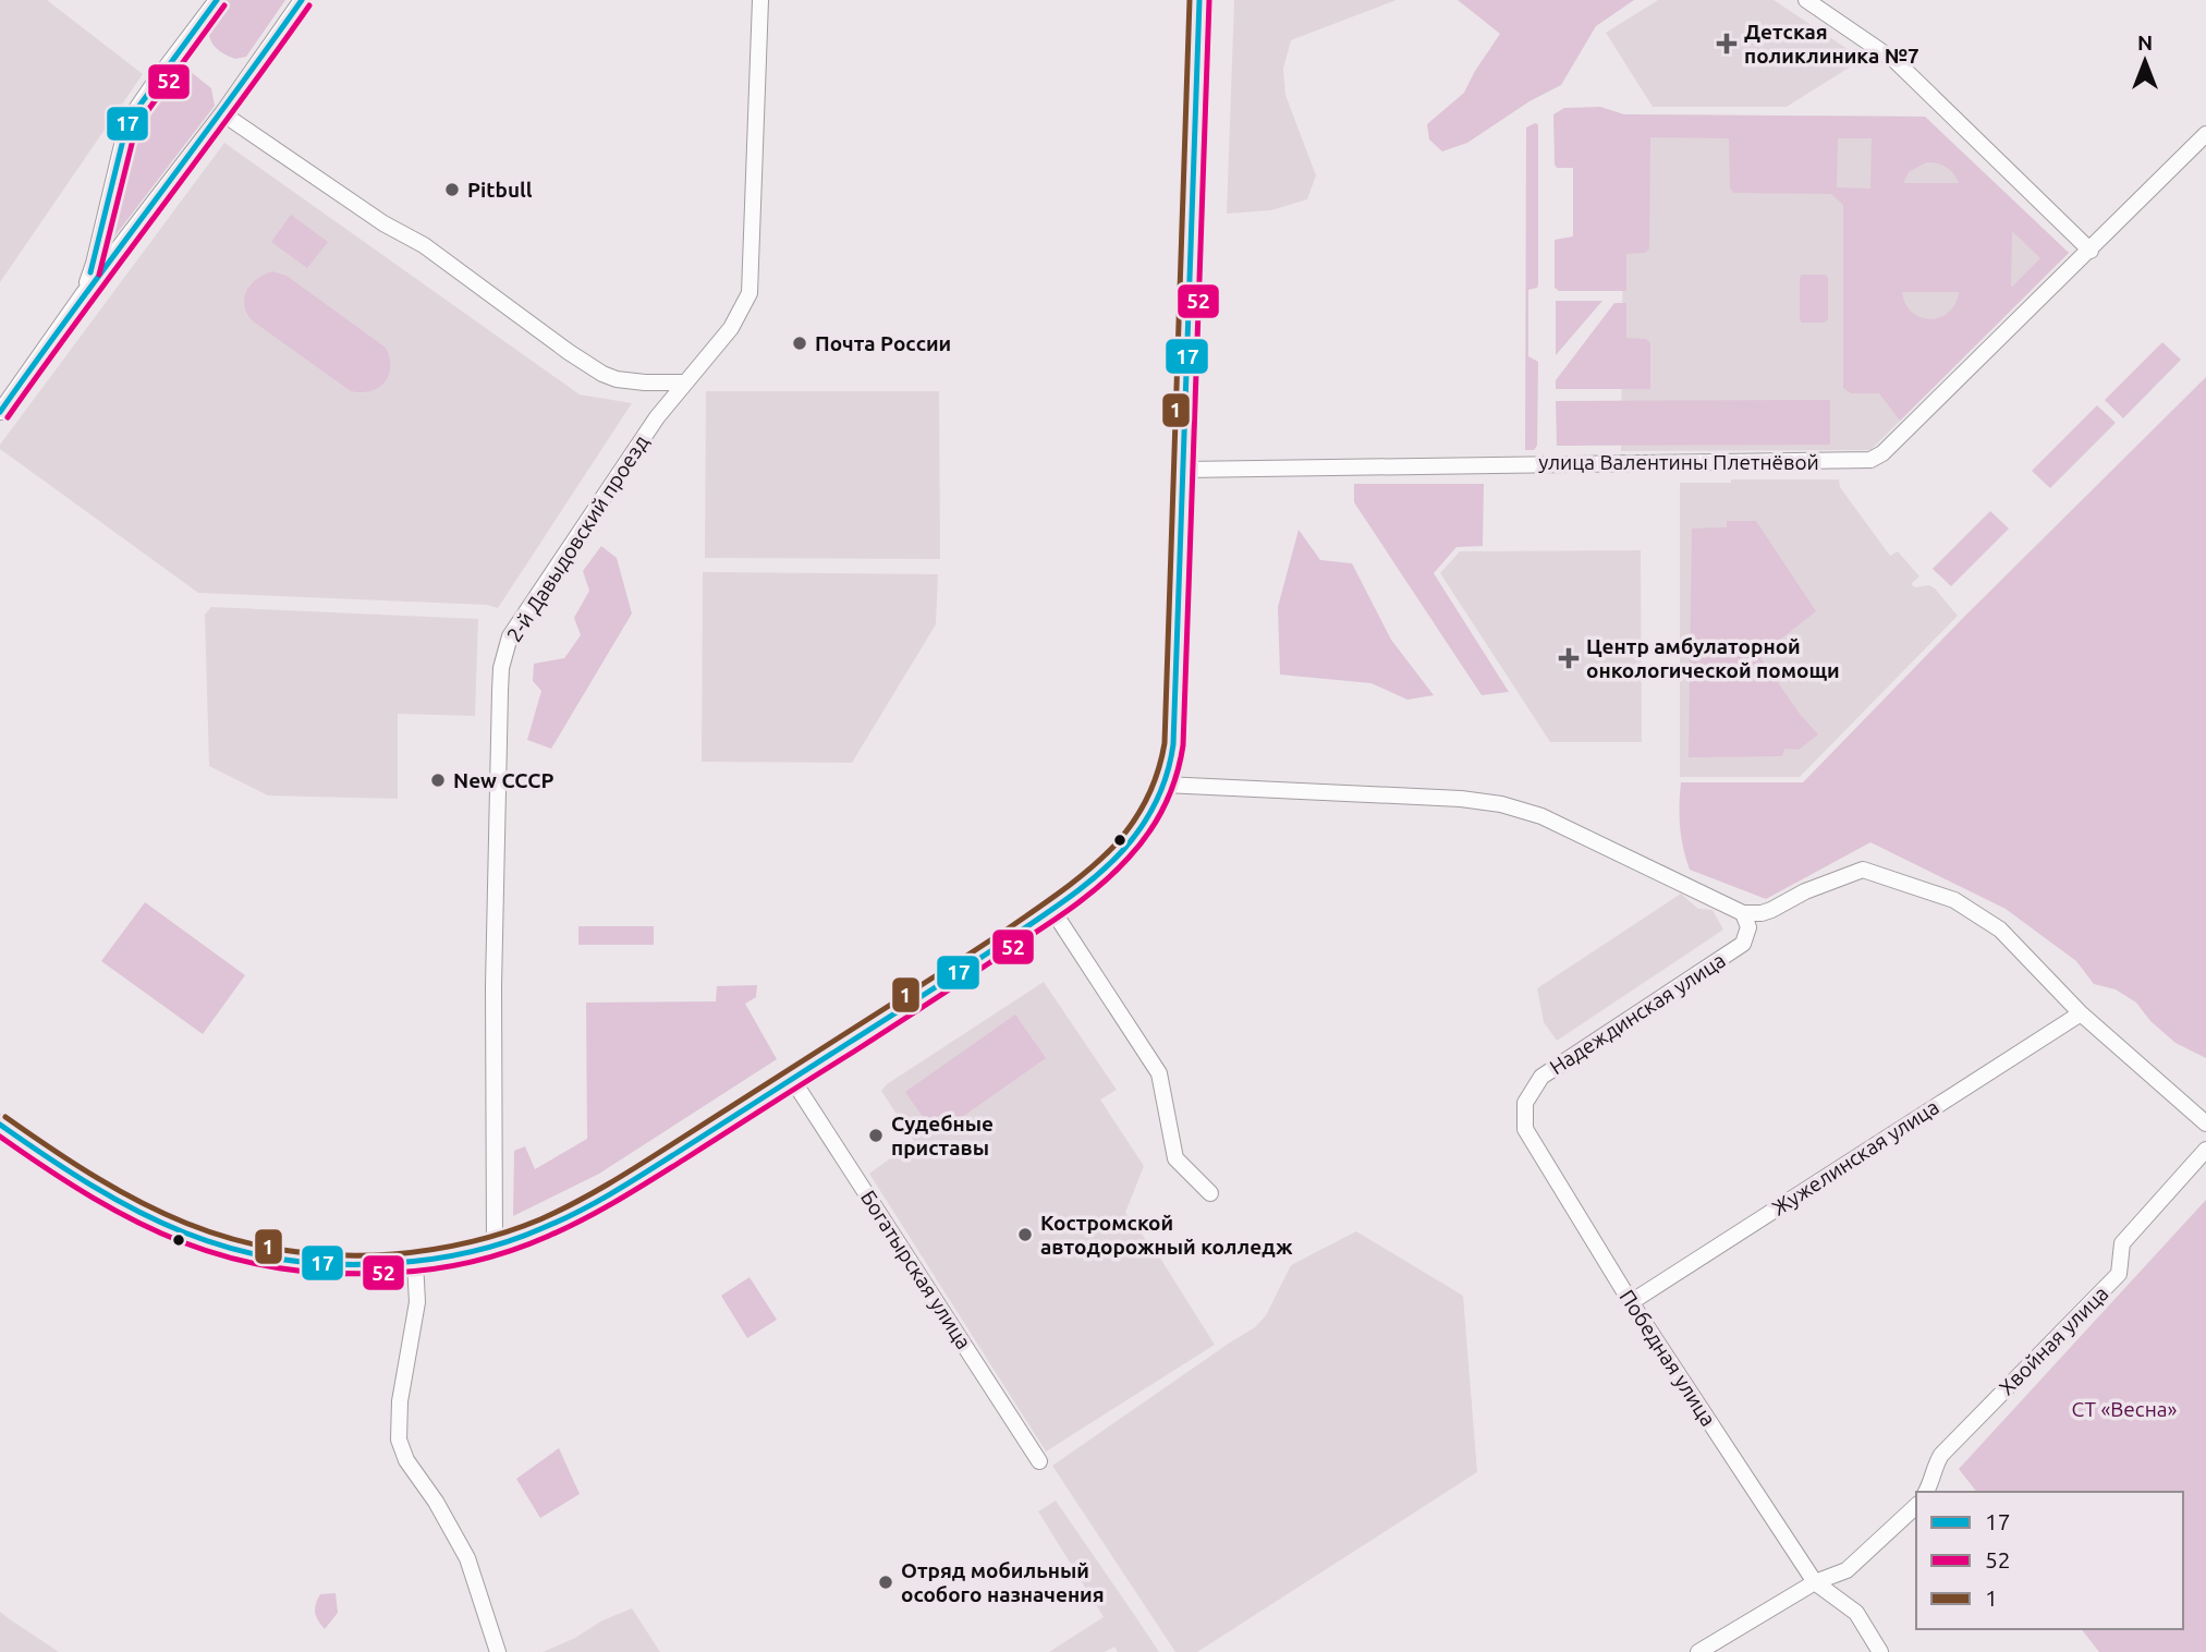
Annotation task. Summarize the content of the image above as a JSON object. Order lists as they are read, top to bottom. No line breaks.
{"streets":{"street":["улица Валентины Плетнёвой","2-й Давыдовский проезд","Надеждинская улица","Жужелинская улица","Богатырская улица","Хвойная улица","Победная улица"]},"crossings":[["Надеждинская улица","Победная улица"],["Жужелинская улица","Победная улица"]],"parks":["СТ «Весна»"],"places":{"health":["Детская поликлиника №7","Центр амбулаторной онкологической помощи"],"other":["Pitbull","Почта России","New СССР","Судебные приставы","Костромской автодорожный колледж","Отряд мобильный особого назначения"]},"lines":["transit line 17","transit line 52","transit line 1"],"legend":["17","52","1"],"north":"top"}
